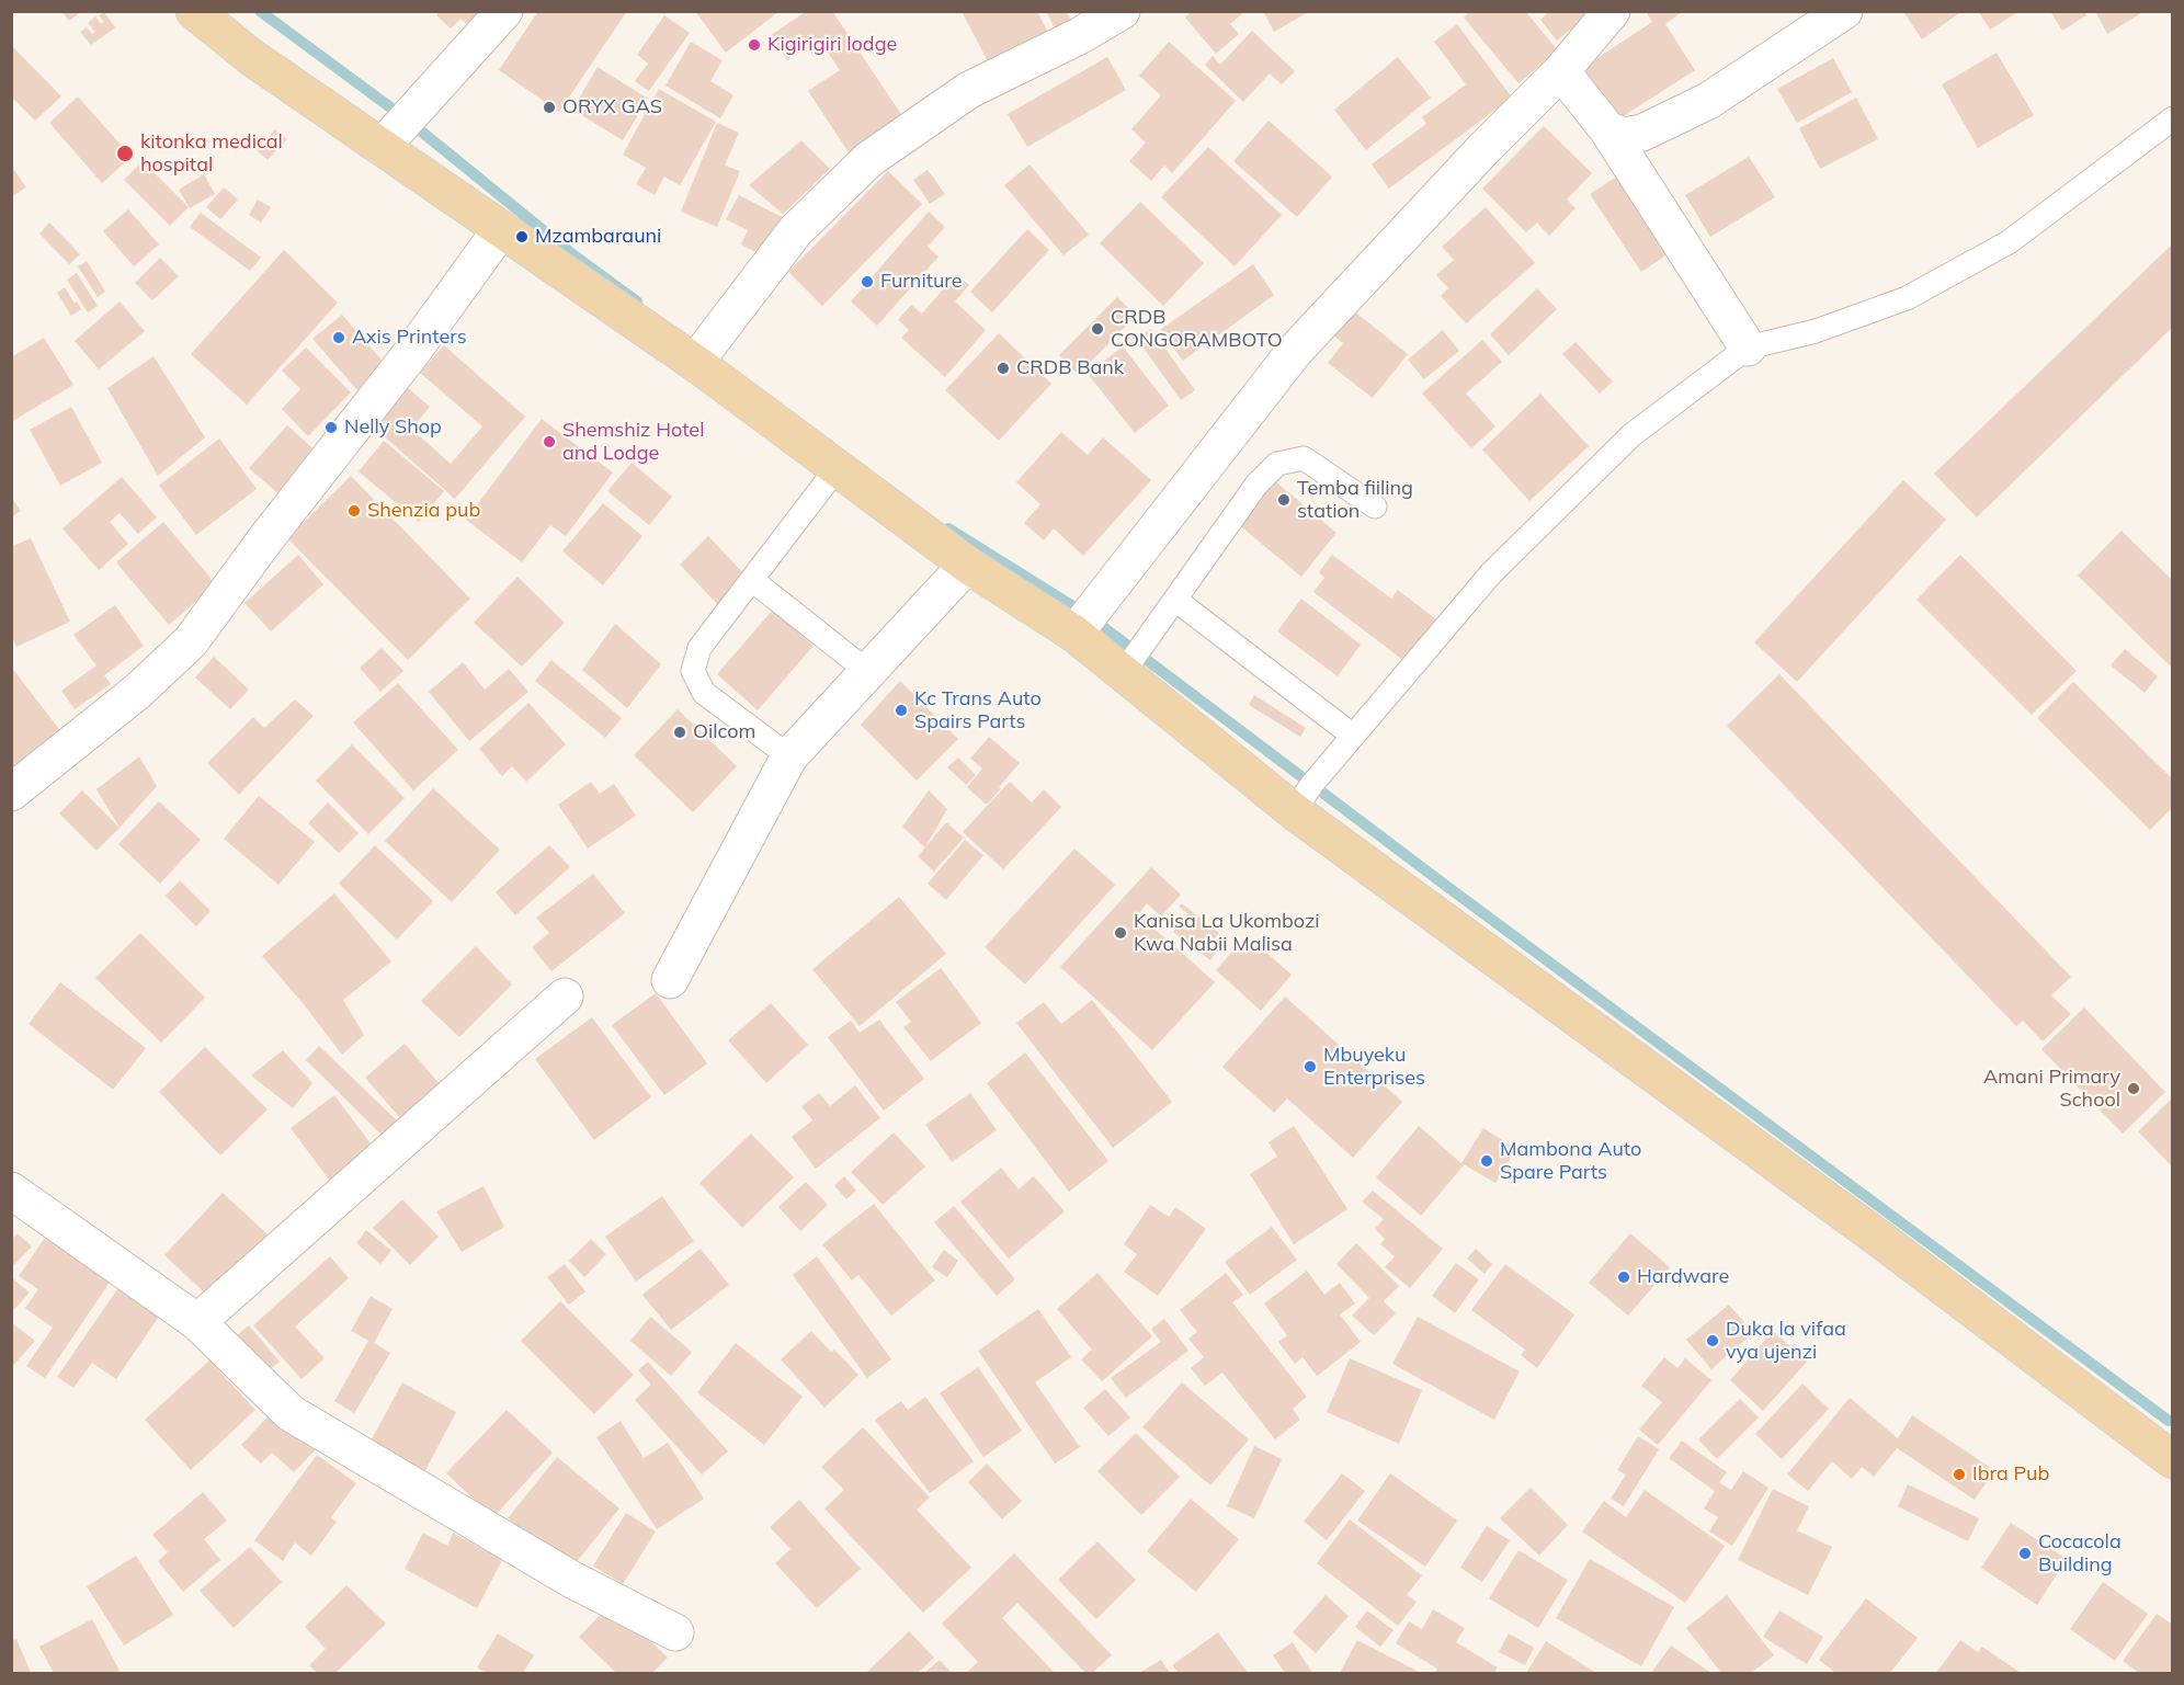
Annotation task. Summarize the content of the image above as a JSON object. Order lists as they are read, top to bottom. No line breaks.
{"places":["Kigirigiri lodge","ORYX GAS","kitonka medical hospital","Mzambarauni","Furniture","CRDB CONGORAMBOTO","Axis Printers","CRDB Bank","Nelly Shop","Shemshiz Hotel and Lodge","Temba fiiling station","Shenzia pub","Kc Trans Auto Spairs Parts","Oilcom","Kanisa La Ukombozi Kwa Nabii Malisa","Mbuyeku Enterprises","Amani Primary School","Mambona Auto Spare Parts","Hardware","Duka la vifaa vya ujenzi","Ibra Pub","Cocacola Building"]}
